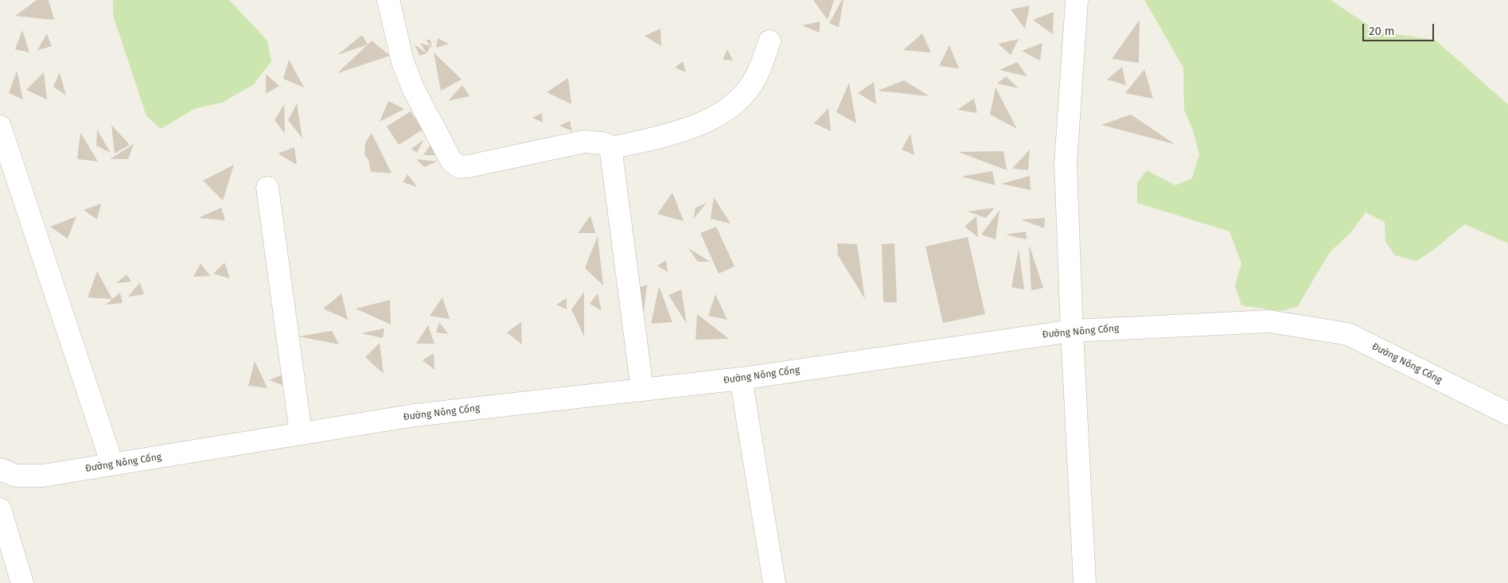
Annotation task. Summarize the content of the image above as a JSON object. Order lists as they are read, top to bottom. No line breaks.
{"streets":{"street":["Đường Nông Cống"]},"scale_bar":"20 m"}
